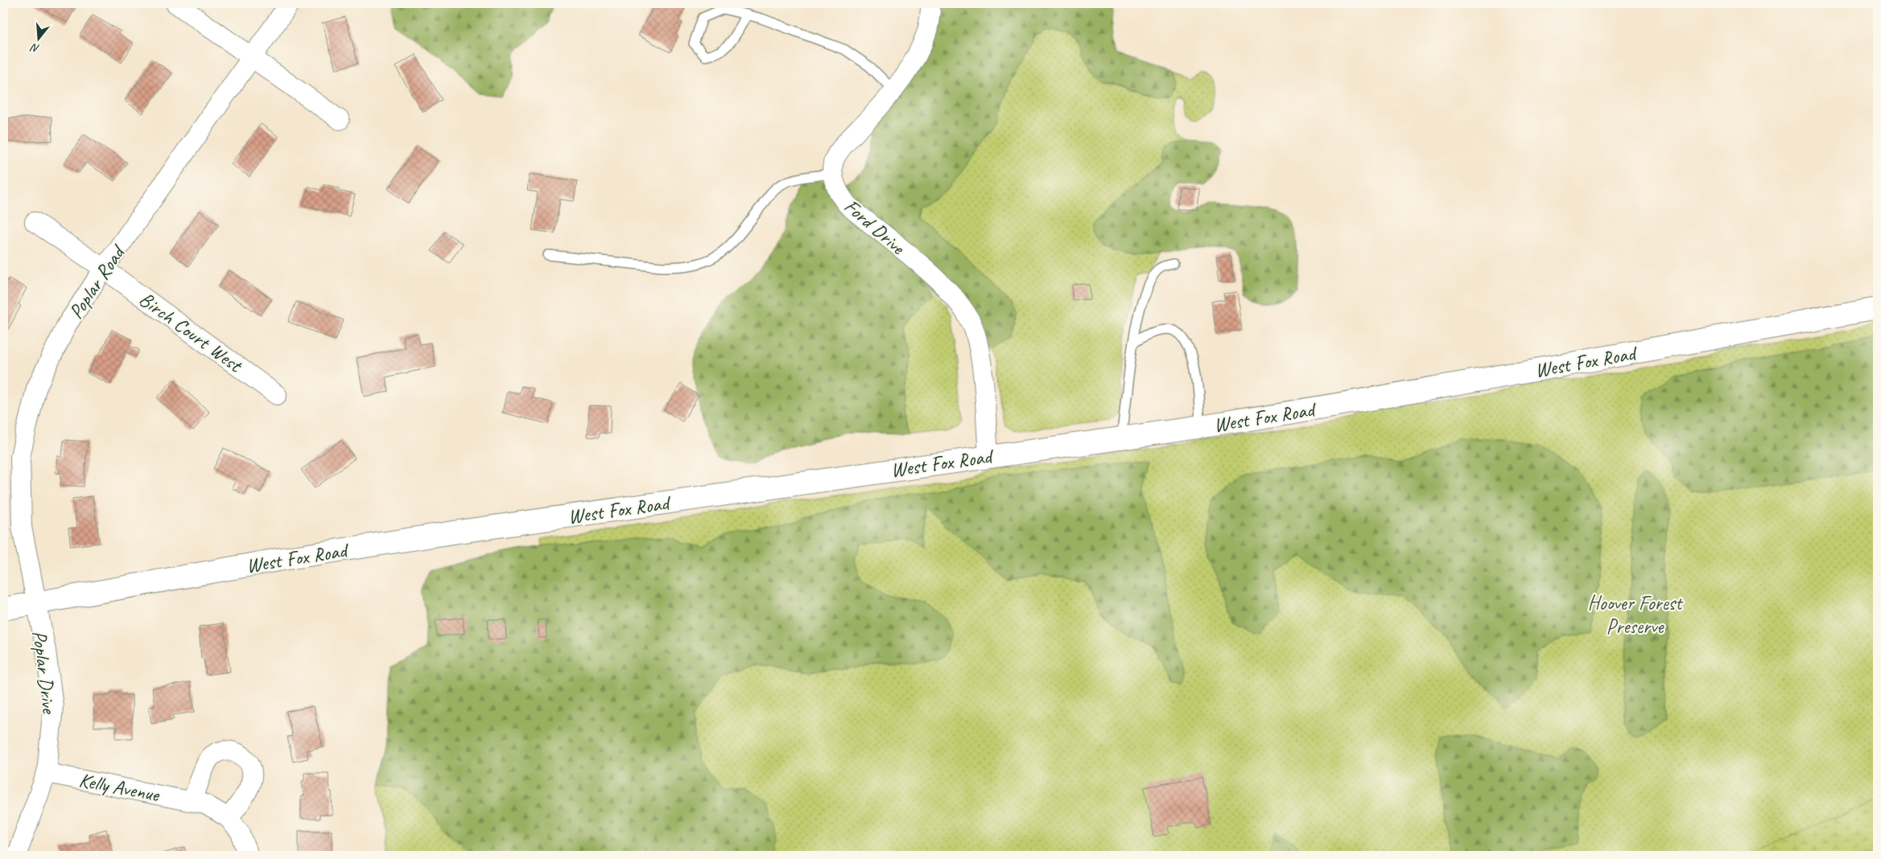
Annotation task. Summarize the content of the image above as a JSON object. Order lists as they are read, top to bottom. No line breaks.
{"streets":{"street":["Ford Drive","Poplar Road","Birch Court West","West Fox Road","Poplar Drive","Kelly Avenue"]},"crossings":[["Ford Drive","West Fox Road"],["Poplar Road","Birch Court West"],["Poplar Road","West Fox Road"],["Poplar Road","Poplar Drive"],["West Fox Road","Poplar Drive"],["Poplar Drive","Kelly Avenue"]],"parks":["Hoover Forest Preserve"],"north":"bottom"}
